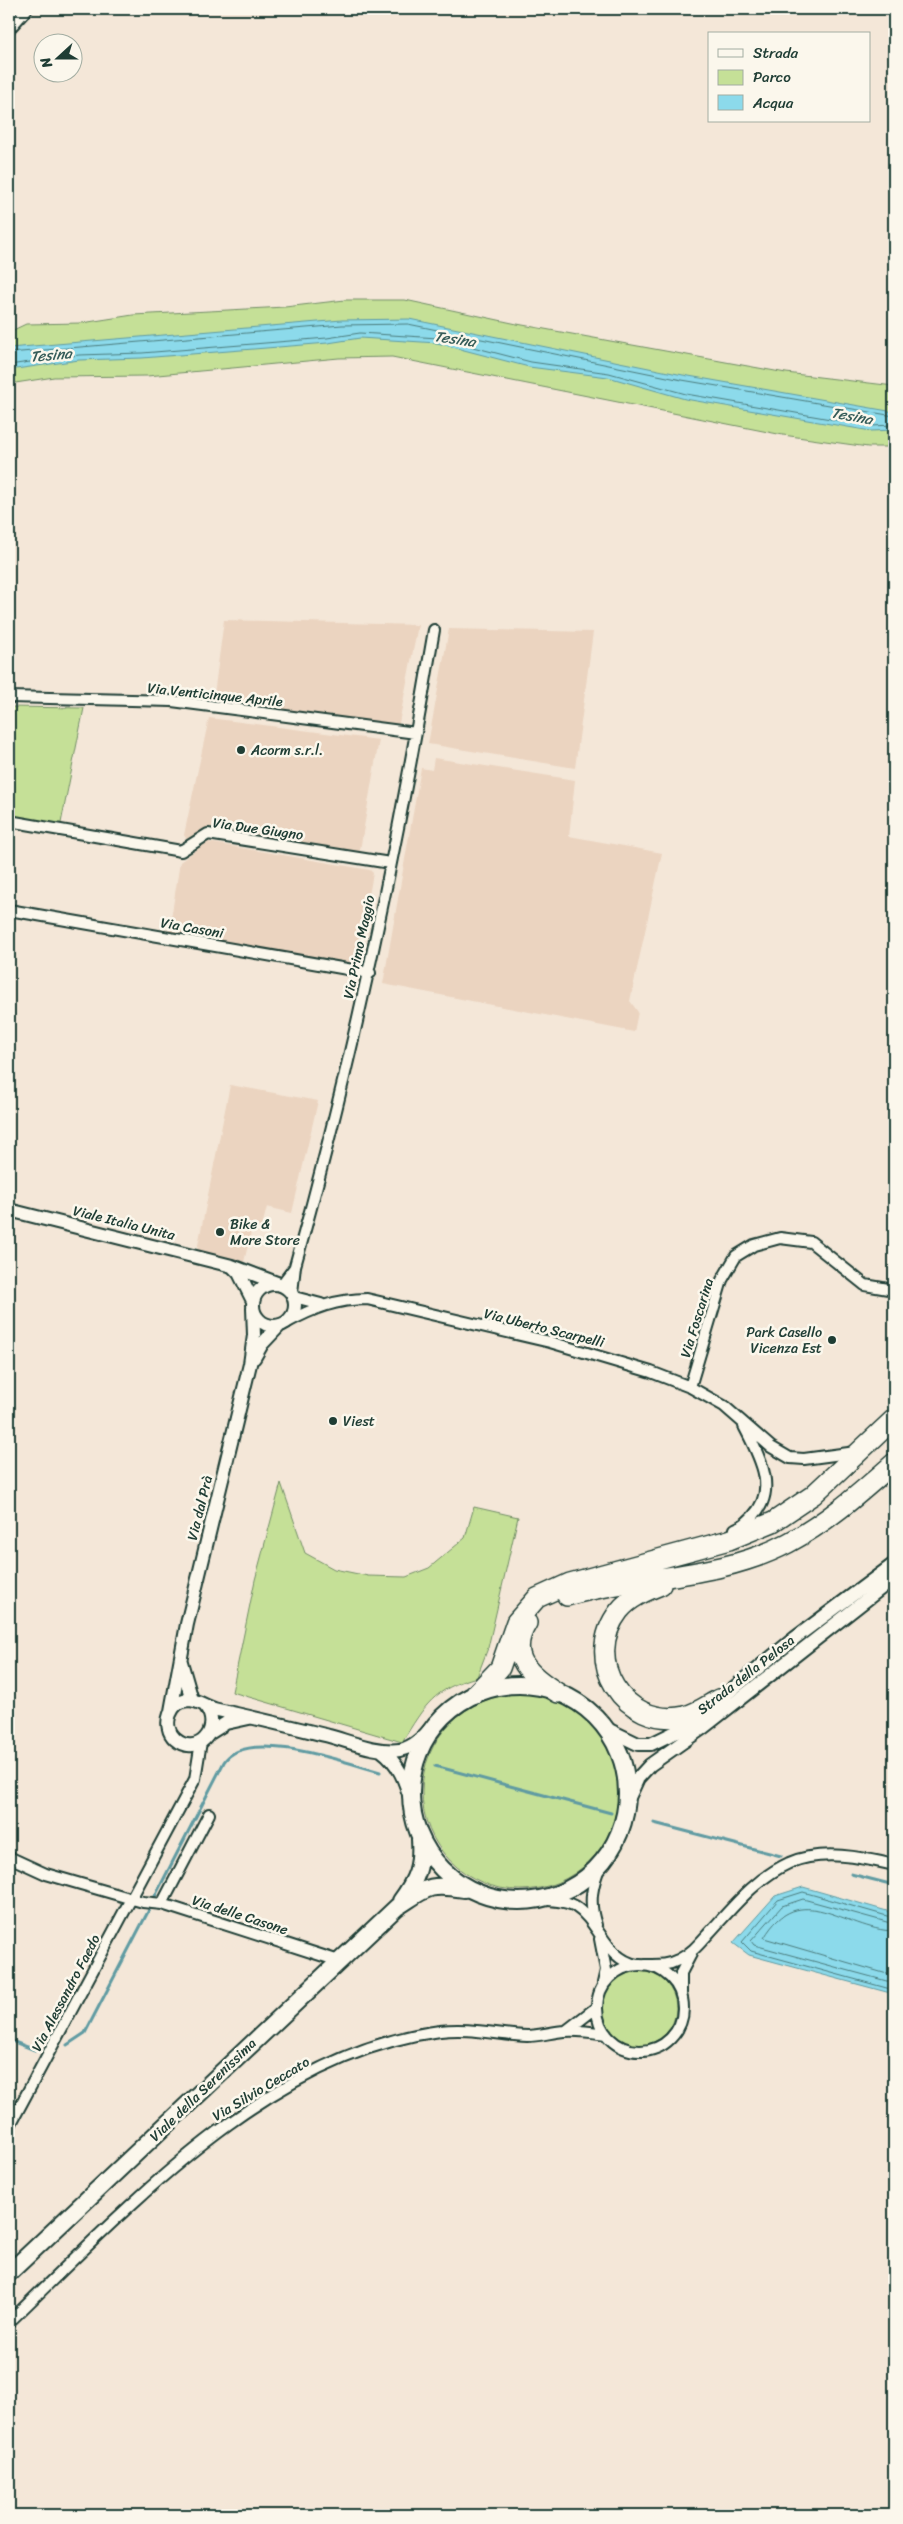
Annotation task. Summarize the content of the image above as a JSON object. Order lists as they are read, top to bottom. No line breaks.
{"streets":{"main road":["Viale della Serenissima"],"street":["Via Venticinque Aprile","Via Due Giugno","Via Casoni","Via Primo Maggio","Viale Italia Unita","Via Foscarina","Via Uberto Scarpelli","Via dal Prà","Strada della Pelosa","Via delle Casone","Via Alessandro Faedo","Via Silvio Ceccato"]},"crossings":[["Via Venticinque Aprile","Via Primo Maggio"],["Via Due Giugno","Via Primo Maggio"],["Via Casoni","Via Primo Maggio"],["Via Primo Maggio","Viale Italia Unita"],["Via Primo Maggio","Via Uberto Scarpelli"],["Via Primo Maggio","Via dal Prà"],["Viale Italia Unita","Via Uberto Scarpelli"],["Viale Italia Unita","Via dal Prà"],["Via Foscarina","Via Uberto Scarpelli"],["Via Uberto Scarpelli","Via dal Prà"],["Via delle Casone","Via Alessandro Faedo"],["Via delle Casone","Viale della Serenissima"]],"water":["Tesina"],"places":["Acorm s.r.l.","Bike & More Store","Park Casello Vicenza Est","Viest"],"legend":["Strada","Parco","Acqua"],"north":"left"}
